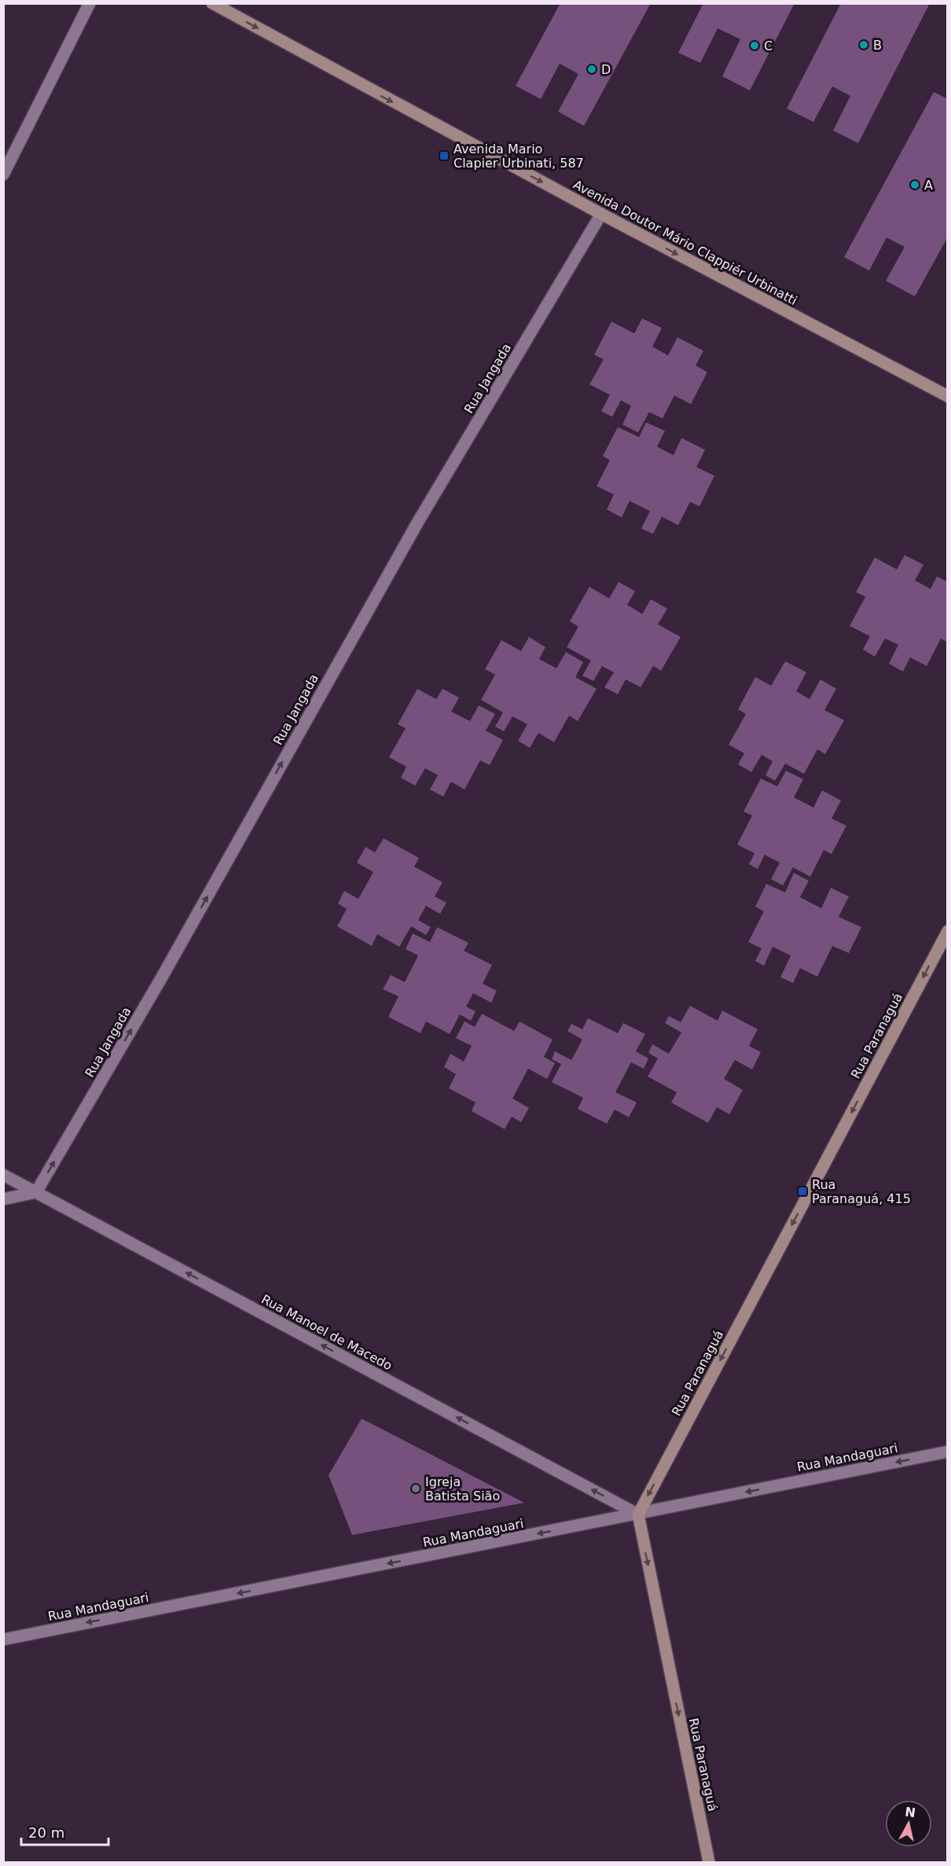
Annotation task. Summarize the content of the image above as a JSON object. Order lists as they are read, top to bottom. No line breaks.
{"streets":{"main road":["Avenida Doutor Mário Clappiér Urbinatti","Rua Paranaguá"],"street":["Rua Jangada","Rua Manoel de Macedo","Rua Mandaguari"]},"crossings":[["Avenida Doutor Mário Clappiér Urbinatti","Rua Jangada"],["Rua Jangada","Rua Manoel de Macedo"],["Rua Paranaguá","Rua Manoel de Macedo"],["Rua Paranaguá","Rua Mandaguari"],["Rua Manoel de Macedo","Rua Mandaguari"]],"one_way":["Avenida Doutor Mário Clappiér Urbinatti","Rua Jangada","Rua Paranaguá","Rua Manoel de Macedo","Rua Mandaguari"],"places":{"other":["B","C","D","A","Igreja Batista Sião"],"transit":["Avenida Mario Clapier Urbinati, 587","Rua Paranaguá, 415"]},"scale_bar":"20 m","north":"top"}
